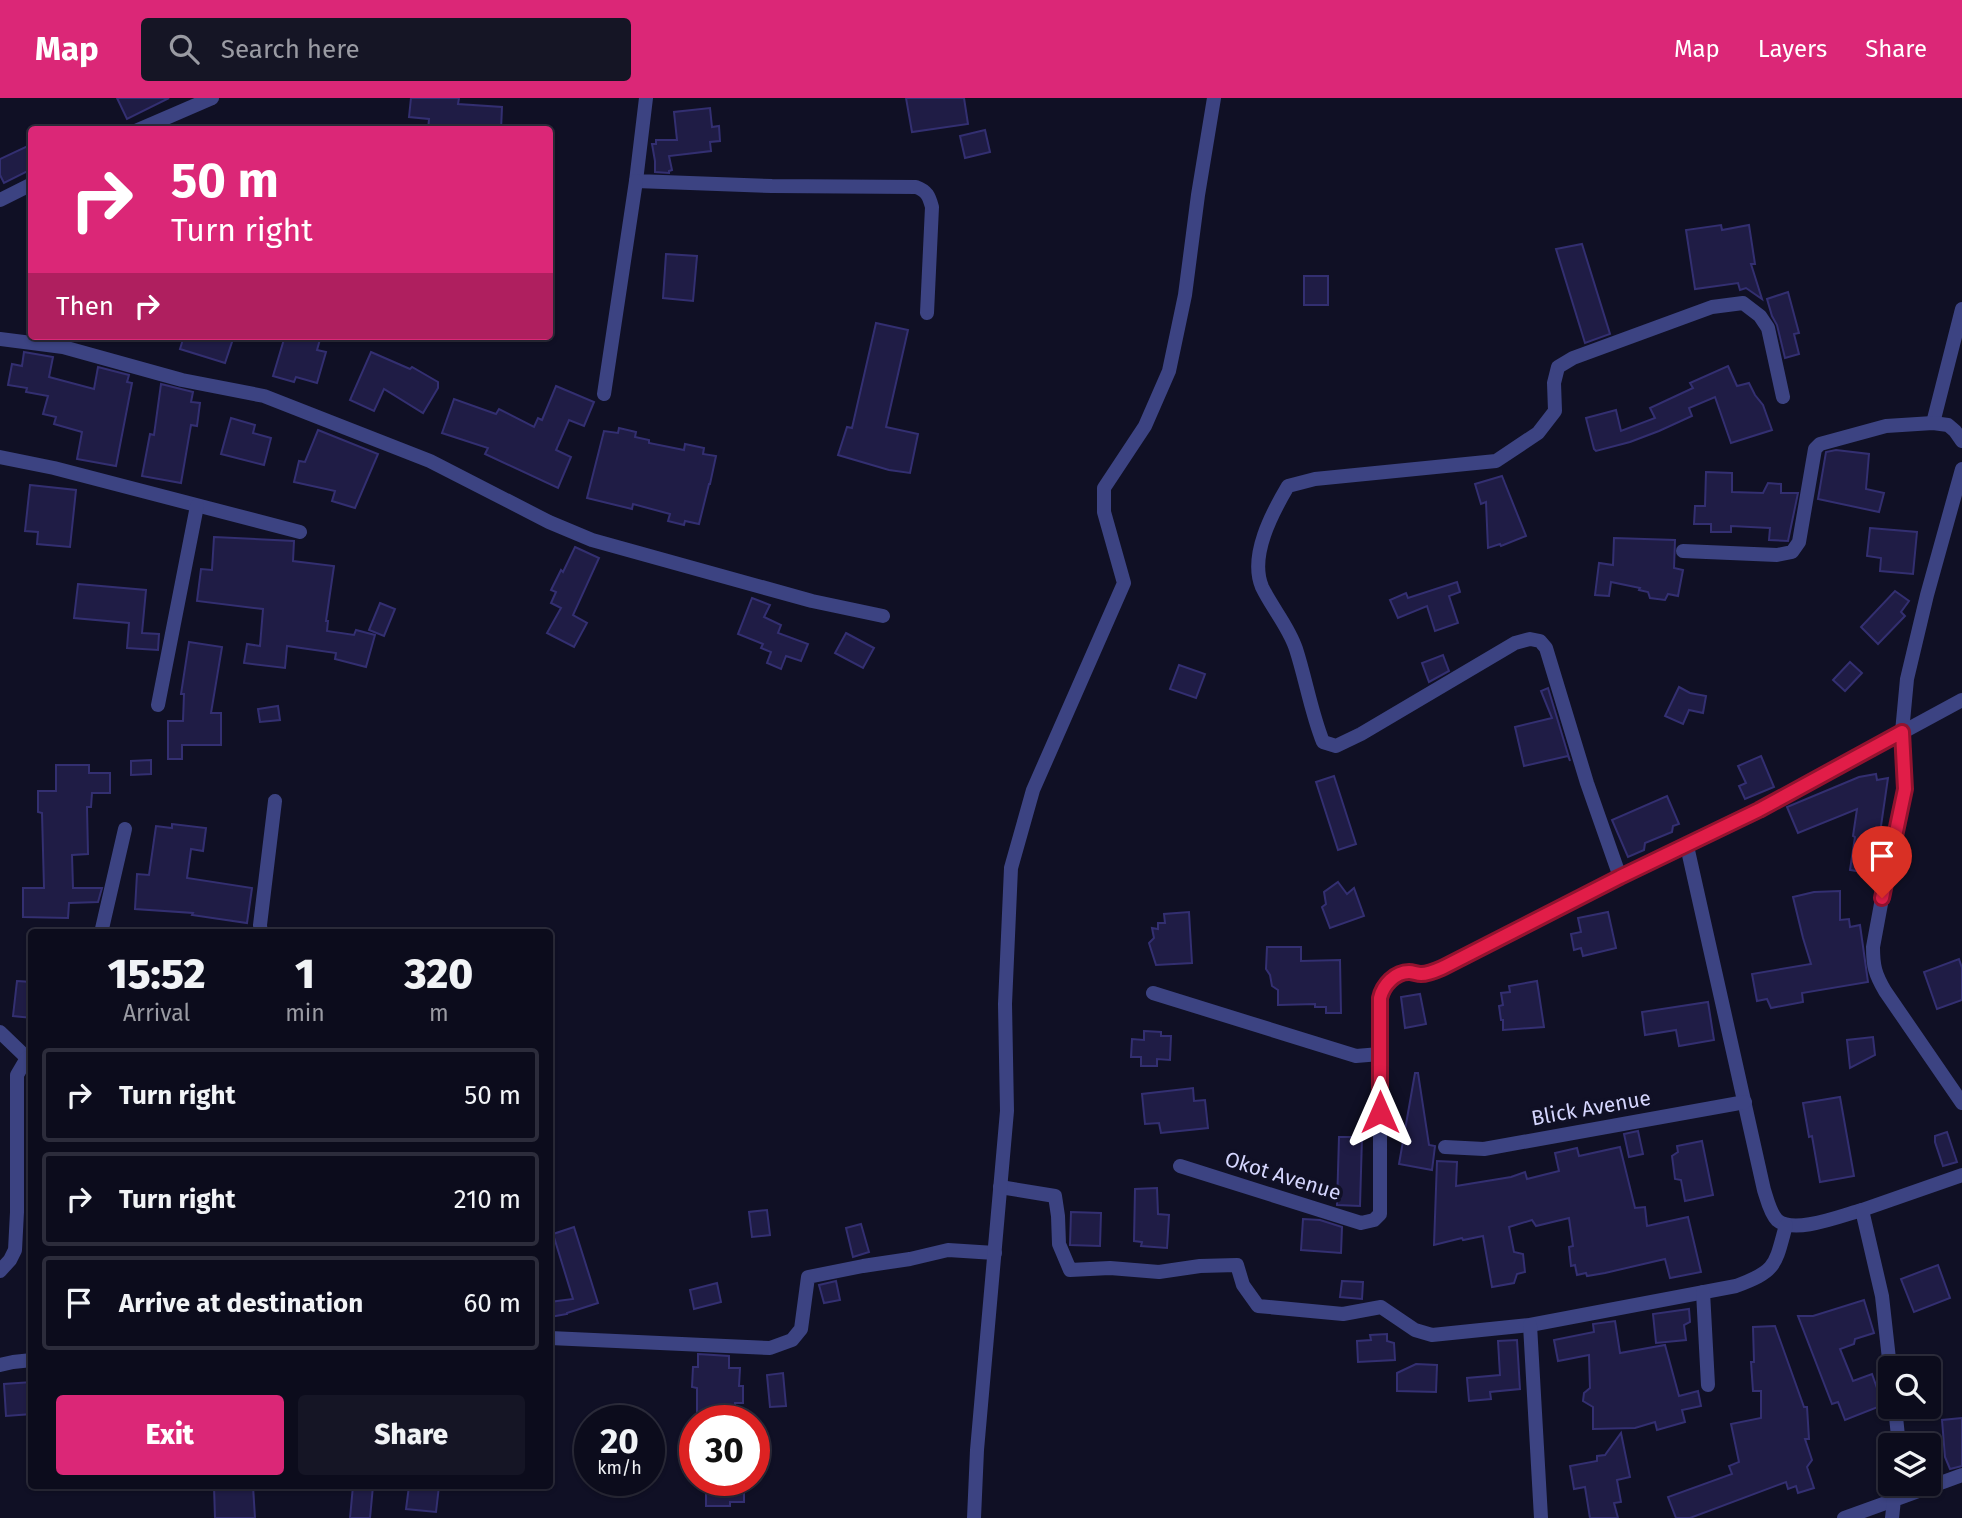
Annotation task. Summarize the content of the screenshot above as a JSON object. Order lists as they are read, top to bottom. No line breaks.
{"streets":{"street":["Blick Avenue","Okot Avenue"]},"page":{"header":"Map","search":"Search here","nav":["Map","Layers","Share"],"turn":["50 m","Turn right"],"then":"Then","eta":["15:52","Arrival","1","min","320","m"],"list":[{"name":"Turn right","value":"50 m"},{"name":"Turn right","value":"210 m"},{"name":"Arrive at destination","value":"60 m"}],"buttons":["Exit","Share"],"speed":"20 km/h","limit":"30"}}
